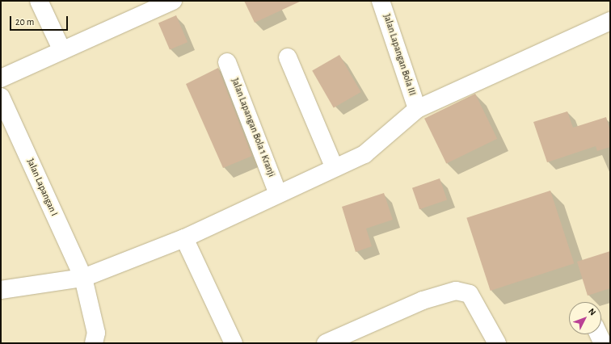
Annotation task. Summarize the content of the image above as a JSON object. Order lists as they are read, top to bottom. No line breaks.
{"streets":{"street":["Jalan Lapangan Bola III","Jalan Lapangan Bola 1 Kranji","Jalan Lapangan I"]},"scale_bar":"20 m","north":"top right"}
